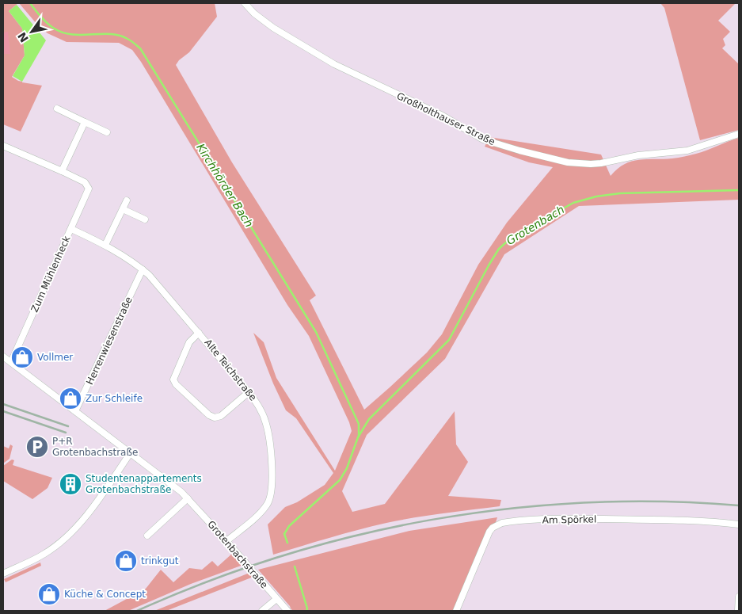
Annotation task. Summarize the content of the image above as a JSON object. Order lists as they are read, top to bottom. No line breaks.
{"streets":{"street":["Großholthauser Straße","Zum Mühlenheck","Herrenwiesenstraße","Alte Teichstraße","Am Spörkel","Grotenbachstraße"]},"crossings":[["Zum Mühlenheck","Alte Teichstraße"],["Zum Mühlenheck","Grotenbachstraße"],["Herrenwiesenstraße","Alte Teichstraße"],["Herrenwiesenstraße","Grotenbachstraße"],["Alte Teichstraße","Grotenbachstraße"]],"water":["Kirchhörder Bach","Grotenbach"],"places":{"shop":["Vollmer","Zur Schleife","trinkgut","Küche & Concept"],"parking":["P+R Grotenbachstraße"],"building":["Studentenappartements Grotenbachstraße"]},"north":"bottom left"}
